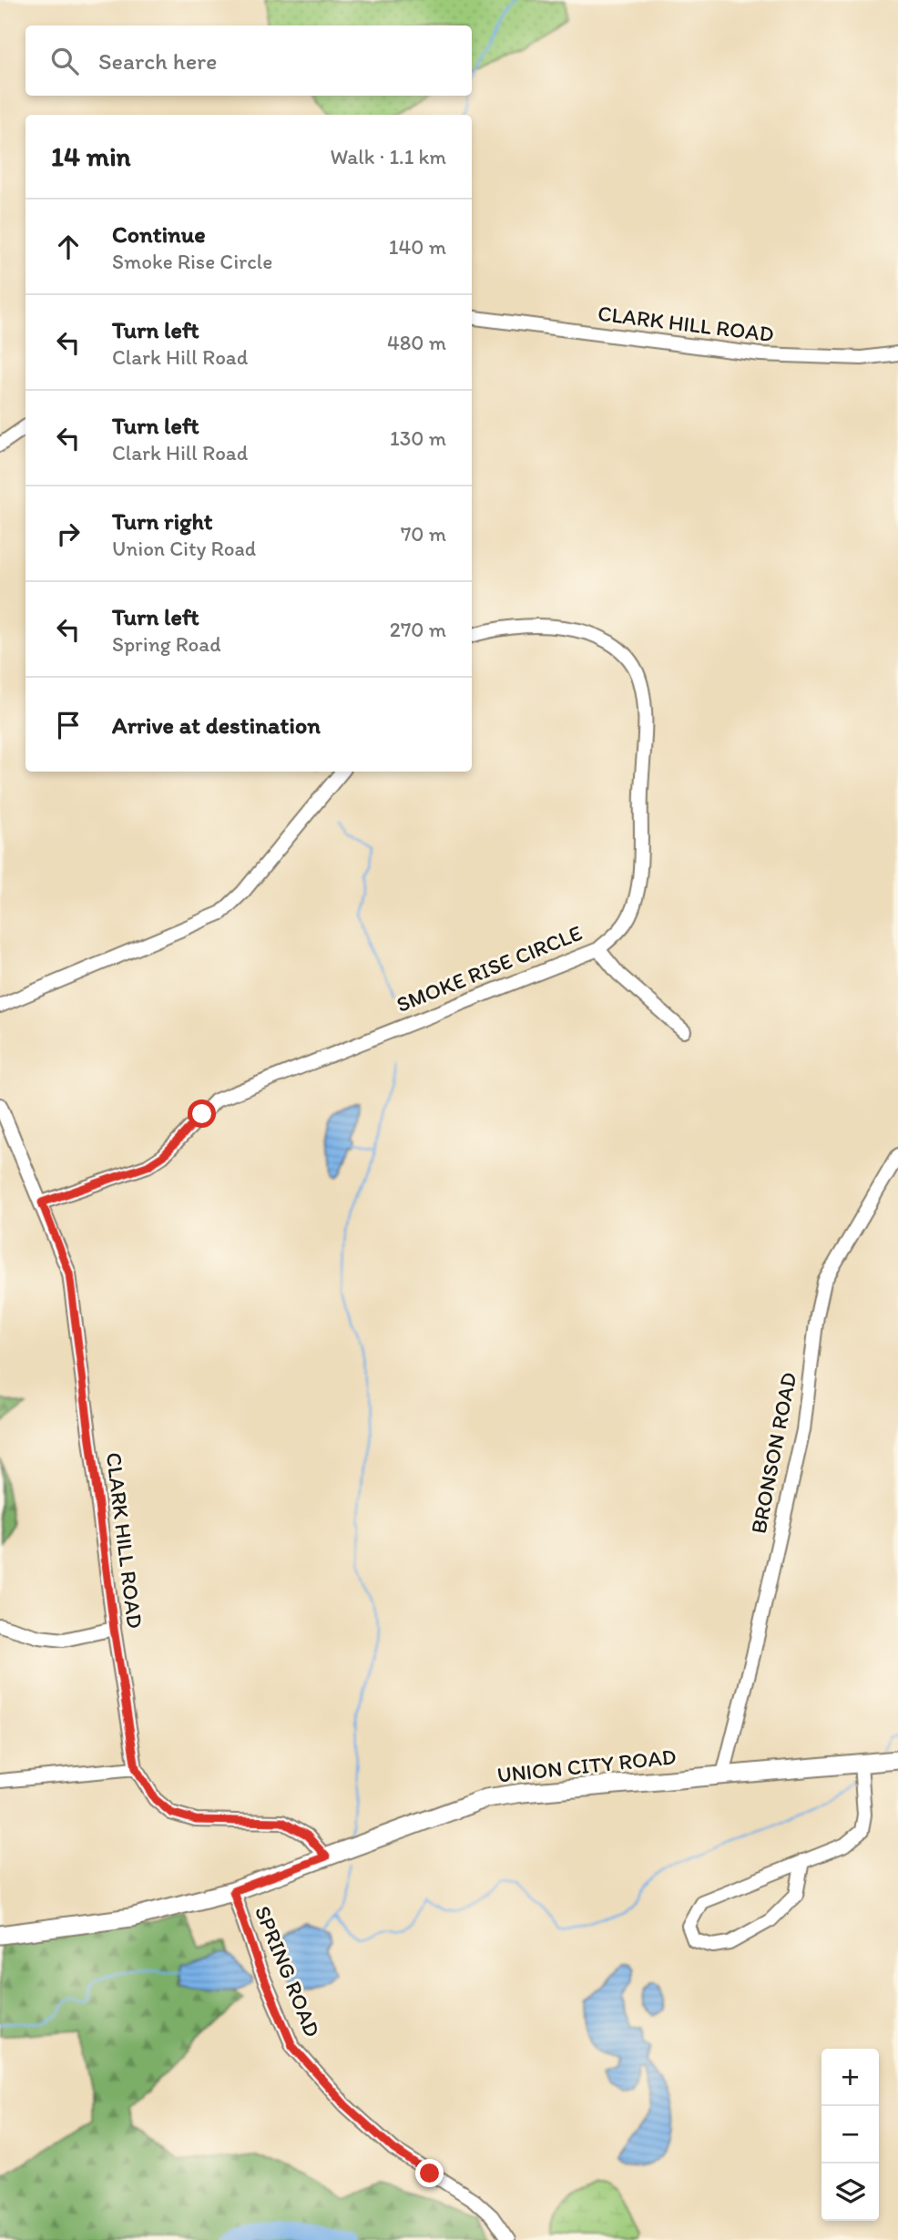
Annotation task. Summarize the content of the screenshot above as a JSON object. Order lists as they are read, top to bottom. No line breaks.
{"streets":{"main road":["UNION CITY ROAD"],"street":["CLARK HILL ROAD","SMOKE RISE CIRCLE","BRONSON ROAD","SPRING ROAD"]},"crossings":[["CLARK HILL ROAD","SMOKE RISE CIRCLE"],["CLARK HILL ROAD","UNION CITY ROAD"],["BRONSON ROAD","UNION CITY ROAD"],["UNION CITY ROAD","SPRING ROAD"]],"page":{"search":"Search here","heading":["14 min","Walk · 1.1 km"],"list":[["Continue","Smoke Rise Circle","140 m"],["Turn left","Clark Hill Road","480 m"],["Turn left","Clark Hill Road","130 m"],["Turn right","Union City Road","70 m"],["Turn left","Spring Road","270 m"],"Arrive at destination"],"map_buttons":["+","−"]}}
